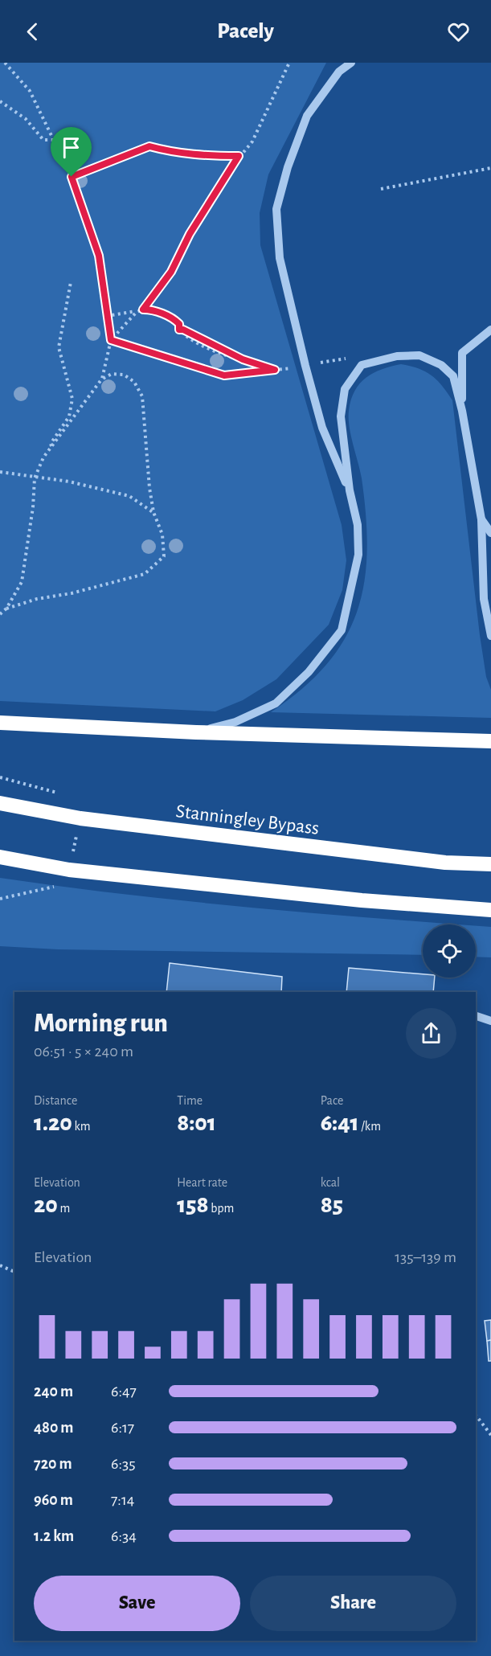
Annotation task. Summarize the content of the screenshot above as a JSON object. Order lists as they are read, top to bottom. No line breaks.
{"streets":{"highway":["Stanningley Bypass"]},"page":{"header":"Pacely","heading":["Morning run","06:51 · 5 × 240 m"],"stats":[["Distance","1.20 km"],["Time","8:01"],["Pace","6:41 /km"],["Elevation","20 m"],["Heart rate","158 bpm"],["kcal","85"]],"chart":["Elevation","135–139 m"],"list":[{"name":"240 m","note":"6:47"},{"name":"480 m","note":"6:17"},{"name":"720 m","note":"6:35"},{"name":"960 m","note":"7:14"},{"name":"1.2 km","note":"6:34"}],"buttons":["Save","Share"]}}
